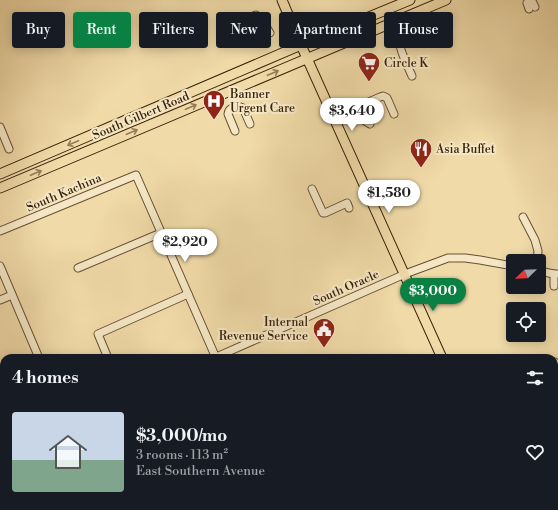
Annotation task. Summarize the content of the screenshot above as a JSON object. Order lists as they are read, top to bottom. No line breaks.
{"streets":{"main road":["South Gilbert Road"],"street":["South Kachina","South Oracle"]},"places":{"supermarket":["Circle K"],"hospital":["Banner Urgent Care"],"restaurant":["Asia Buffet"],"public building":["Internal Revenue Service"]},"north":"bottom left","page":{"chip":["Buy","Rent","Filters","New","Apartment","House"],"price":["$3,640","$1,580","$2,920","$3,000"],"heading":"4 homes","list":[{"name":"$3,000/mo","note":"3 rooms · 113 m² · East Southern Avenue"}]}}
